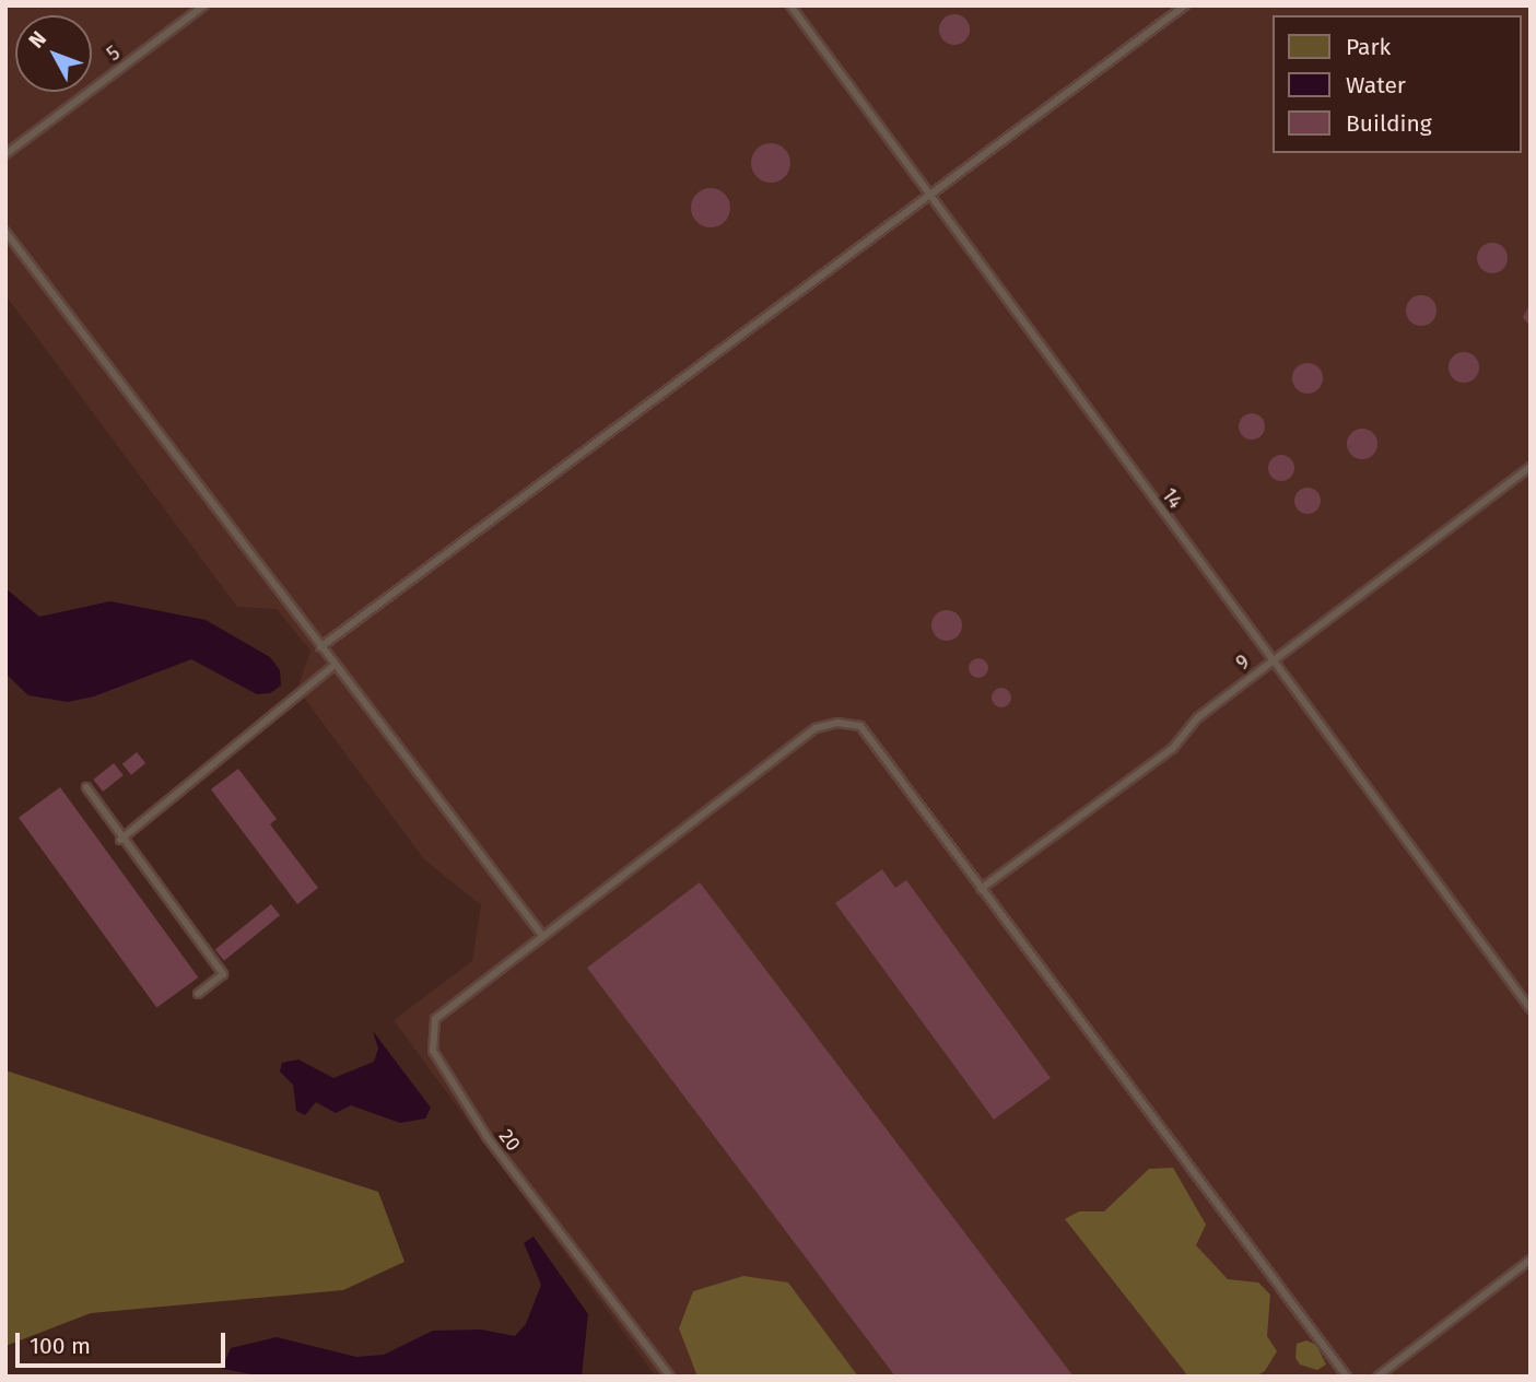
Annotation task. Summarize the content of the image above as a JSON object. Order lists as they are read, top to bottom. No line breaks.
{"streets":{"lane":["5","14","9","20"]},"crossings":[["14","9"],["9","20"]],"legend":["Park","Water","Building"],"scale_bar":"100 m","north":"top left"}
